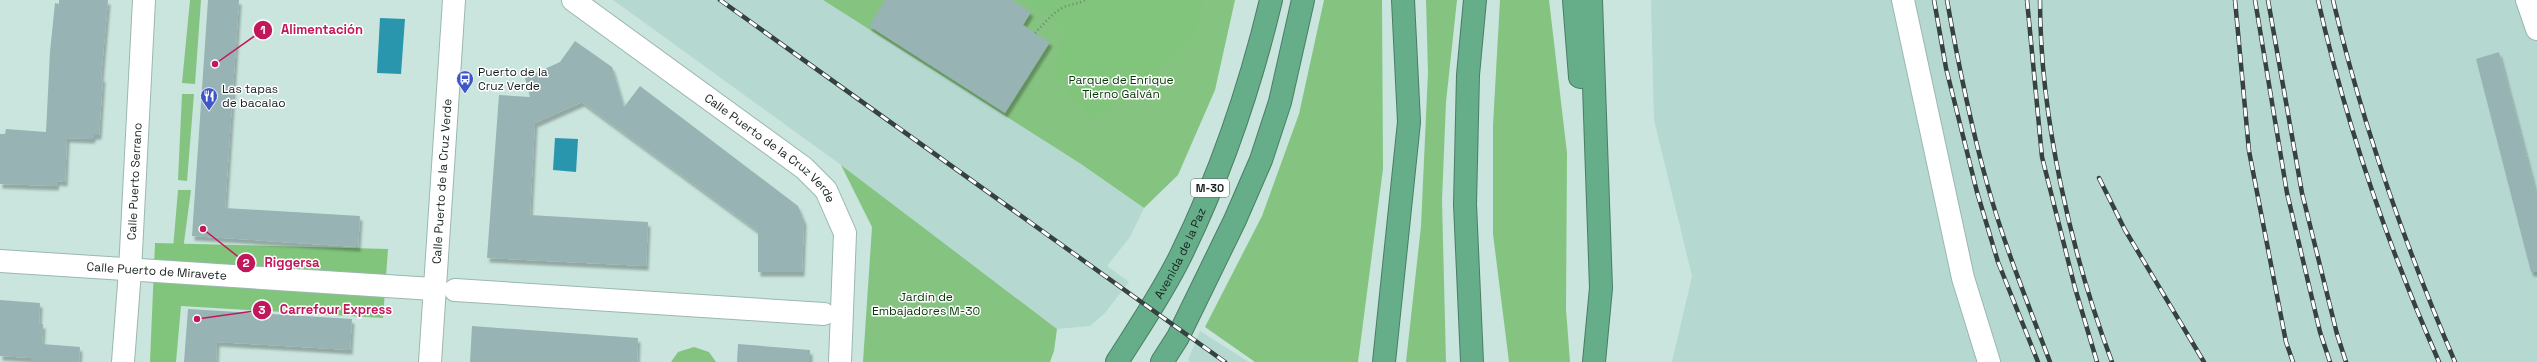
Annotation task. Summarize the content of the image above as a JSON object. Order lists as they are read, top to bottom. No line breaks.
{"streets":{"highway":["M-30","Avenida de la Paz"],"street":["Calle Puerto de la Cruz Verde","Calle Puerto Serrano","Calle Puerto de Miravete"]},"crossings":[["Calle Puerto de la Cruz Verde","Calle Puerto de Miravete"],["Calle Puerto Serrano","Calle Puerto de Miravete"]],"parks":["Parque de Enrique Tierno Galván","Jardín de Embajadores M-30"],"places":{"other":["Alimentación","Riggersa","Carrefour Express"],"bus stop":["Puerto de la Cruz Verde"],"restaurant":["Las tapas de bacalao"]}}
